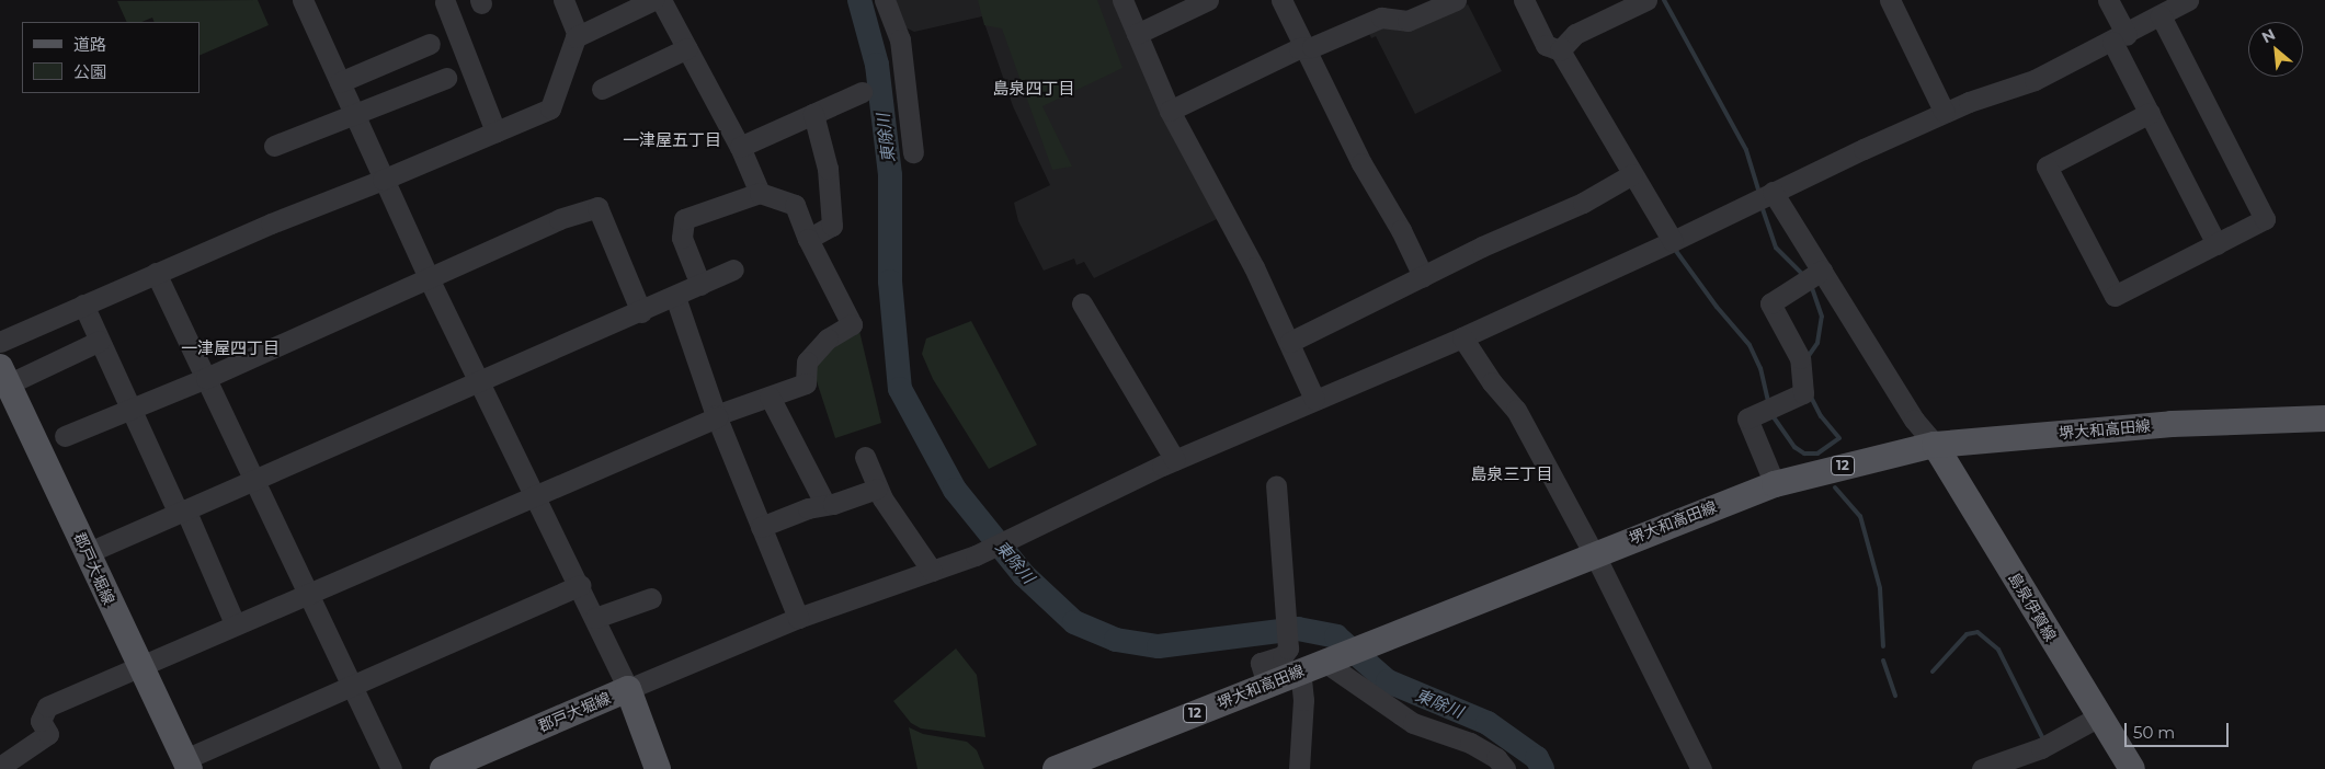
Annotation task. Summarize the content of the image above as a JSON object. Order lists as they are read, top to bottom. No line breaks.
{"streets":{"main road":["堺大和高田線","12","郡戸大堀線","島泉伊賀線"]},"crossings":[["堺大和高田線","島泉伊賀線"]],"districts":["島泉四丁目","一津屋五丁目","一津屋四丁目","島泉三丁目"],"water":["東除川"],"legend":["道路","公園"],"scale_bar":"50 m","north":"top left"}
